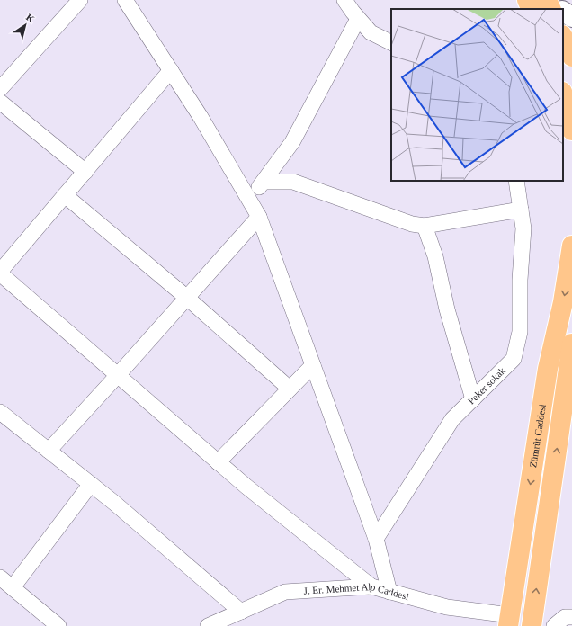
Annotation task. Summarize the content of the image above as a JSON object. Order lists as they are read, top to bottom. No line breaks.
{"streets":{"highway":["Zümrüt Caddesi"],"street":["Peker sokak","J. Er. Mehmet Alp Caddesi"]},"crossings":[["Zümrüt Caddesi","J. Er. Mehmet Alp Caddesi"]],"north":"top right"}
